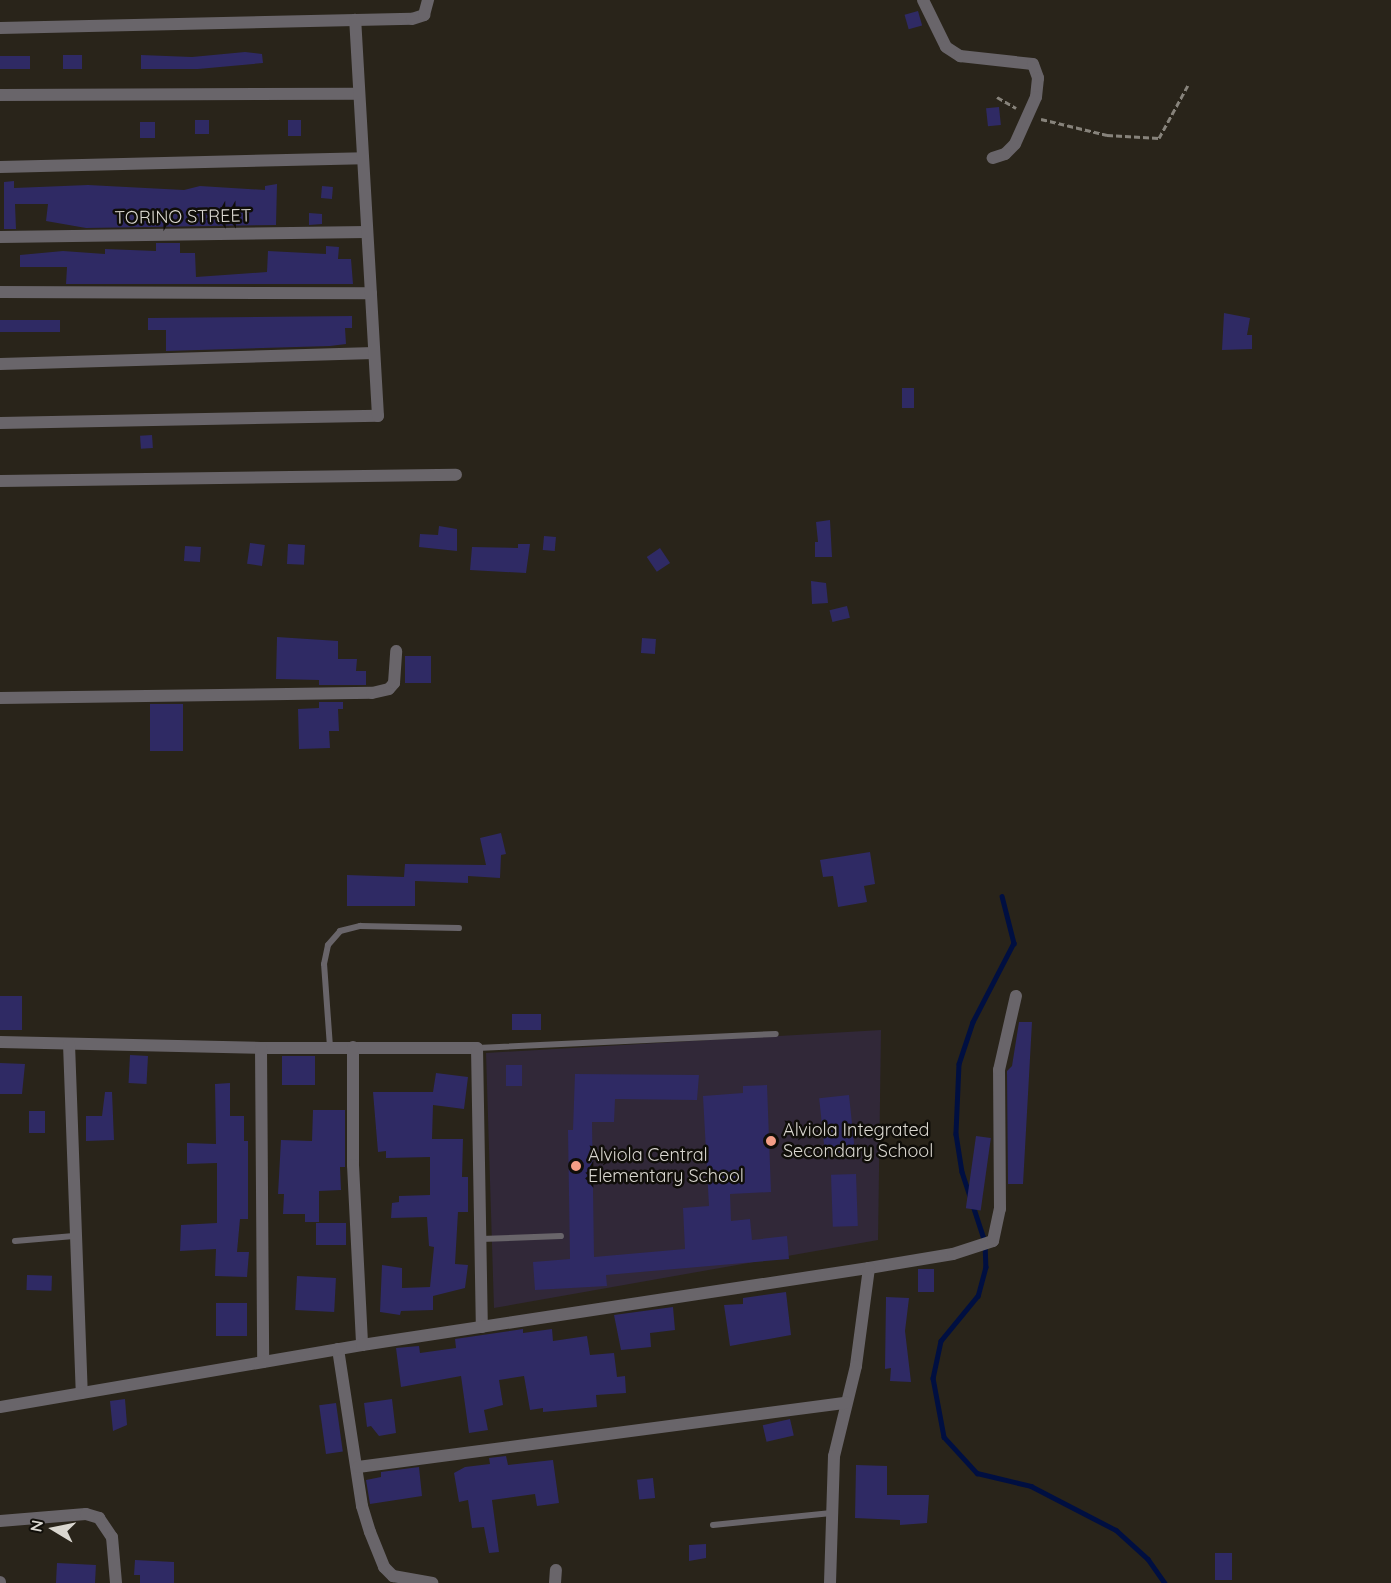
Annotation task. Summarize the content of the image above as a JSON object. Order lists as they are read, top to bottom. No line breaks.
{"streets":{"street":["TORINO STREET"]},"places":["Alviola Integrated Secondary School","Alviola Central Elementary School"],"north":"left"}
